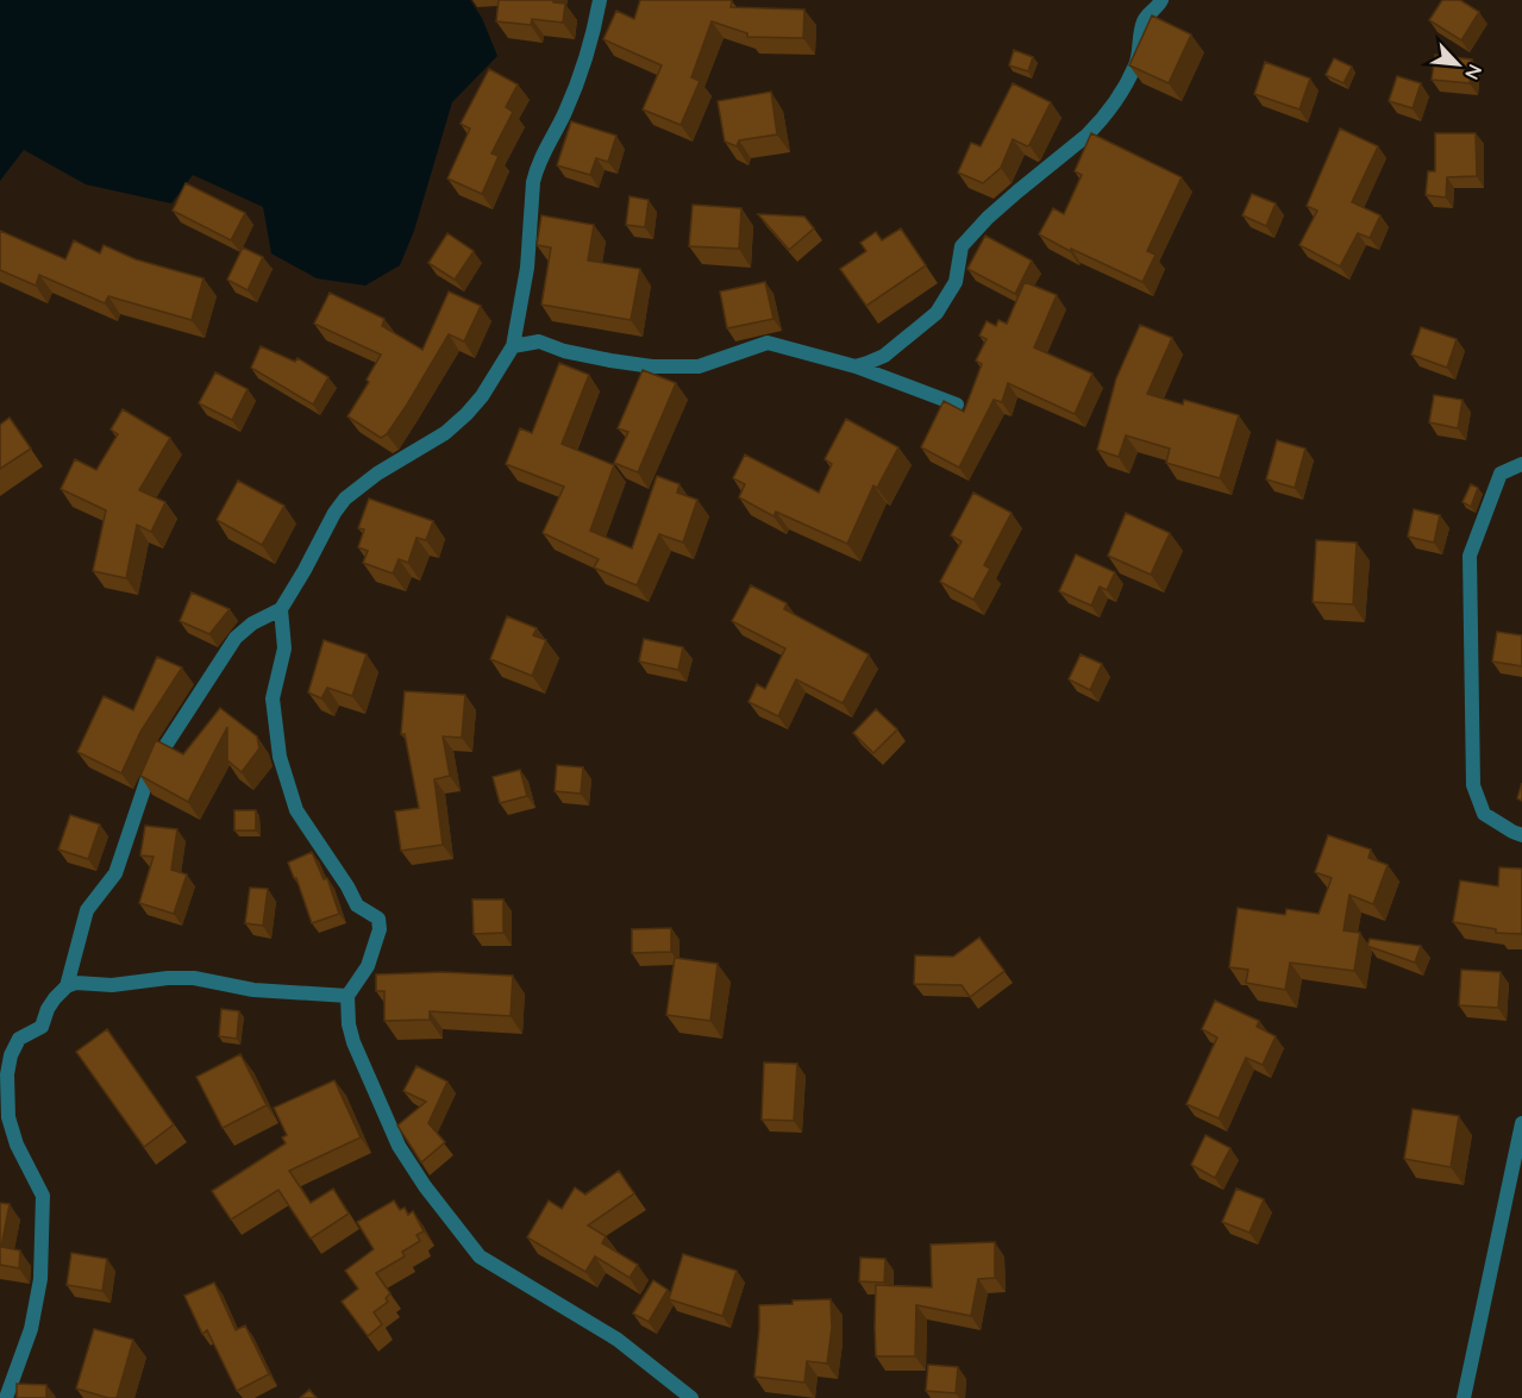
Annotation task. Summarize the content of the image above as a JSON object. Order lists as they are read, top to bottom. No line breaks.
{"north":"bottom right"}
